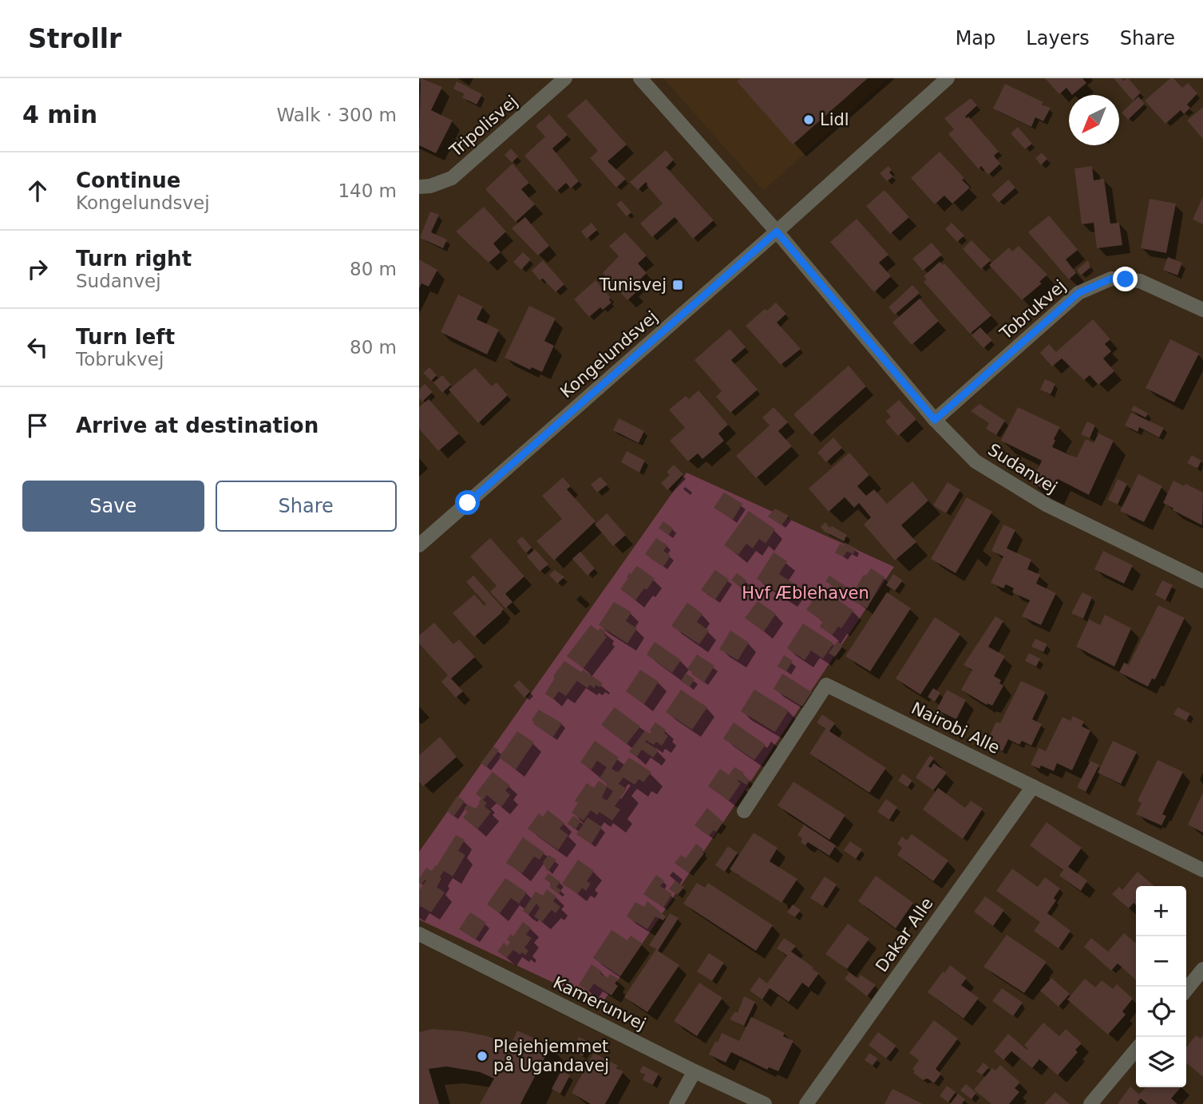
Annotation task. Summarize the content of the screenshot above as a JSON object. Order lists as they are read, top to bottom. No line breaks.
{"streets":{"street":["Tripolisvej","Tobrukvej","Kongelundsvej","Sudanvej","Nairobi Alle","Dakar Alle","Kamerunvej"]},"crossings":[["Tobrukvej","Sudanvej"],["Kongelundsvej","Sudanvej"],["Nairobi Alle","Dakar Alle"]],"parks":["Hvf Æblehaven"],"places":{"other":["Lidl","Plejehjemmet på Ugandavej"],"transit":["Tunisvej"]},"north":"bottom left","page":{"header":"Strollr","nav":["Map","Layers","Share"],"heading":["4 min","Walk · 300 m"],"list":[["Continue","Kongelundsvej","140 m"],["Turn right","Sudanvej","80 m"],["Turn left","Tobrukvej","80 m"],"Arrive at destination"],"buttons":["Save","Share"],"map_buttons":["+","−"]}}
